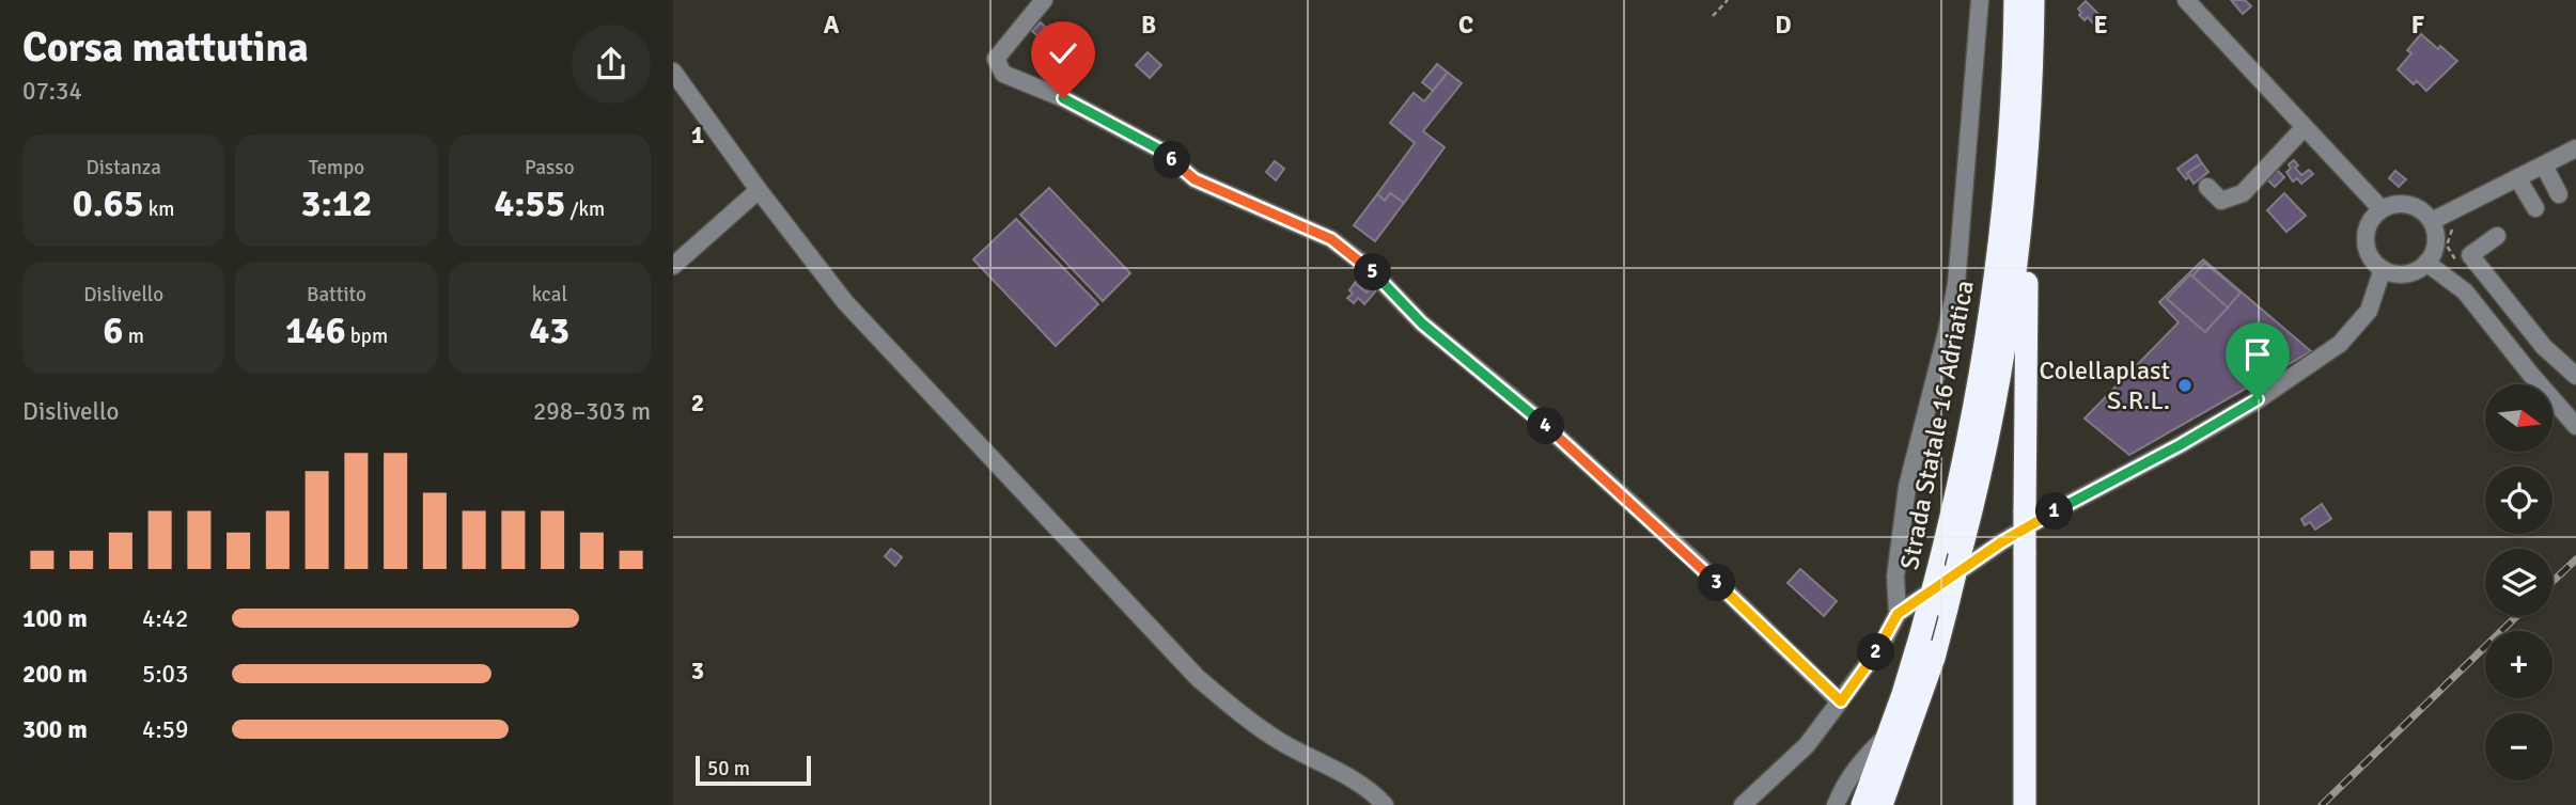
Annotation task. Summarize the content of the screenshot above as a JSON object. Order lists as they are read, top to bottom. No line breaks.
{"streets":{"highway":["Strada Statale 16 Adriatica"]},"places":["Colellaplast S.R.L."],"scale_bar":"50 m","north":"right","page":{"heading":["Corsa mattutina","07:34"],"stats":[["Distanza","0.65 km"],["Tempo","3:12"],["Passo","4:55 /km"],["Dislivello","6 m"],["Battito","146 bpm"],["kcal","43"]],"pins":["6","5","4","1","3","2"],"chart":["Dislivello","298–303 m"],"map_buttons":["+","−"],"list":[{"name":"100 m","note":"4:42"},{"name":"200 m","note":"5:03"},{"name":"300 m","note":"4:59"}],"scale":"50 m"},"grid":{"columns":["A","B","C","D","E","F"],"rows":["1","2","3"]}}
